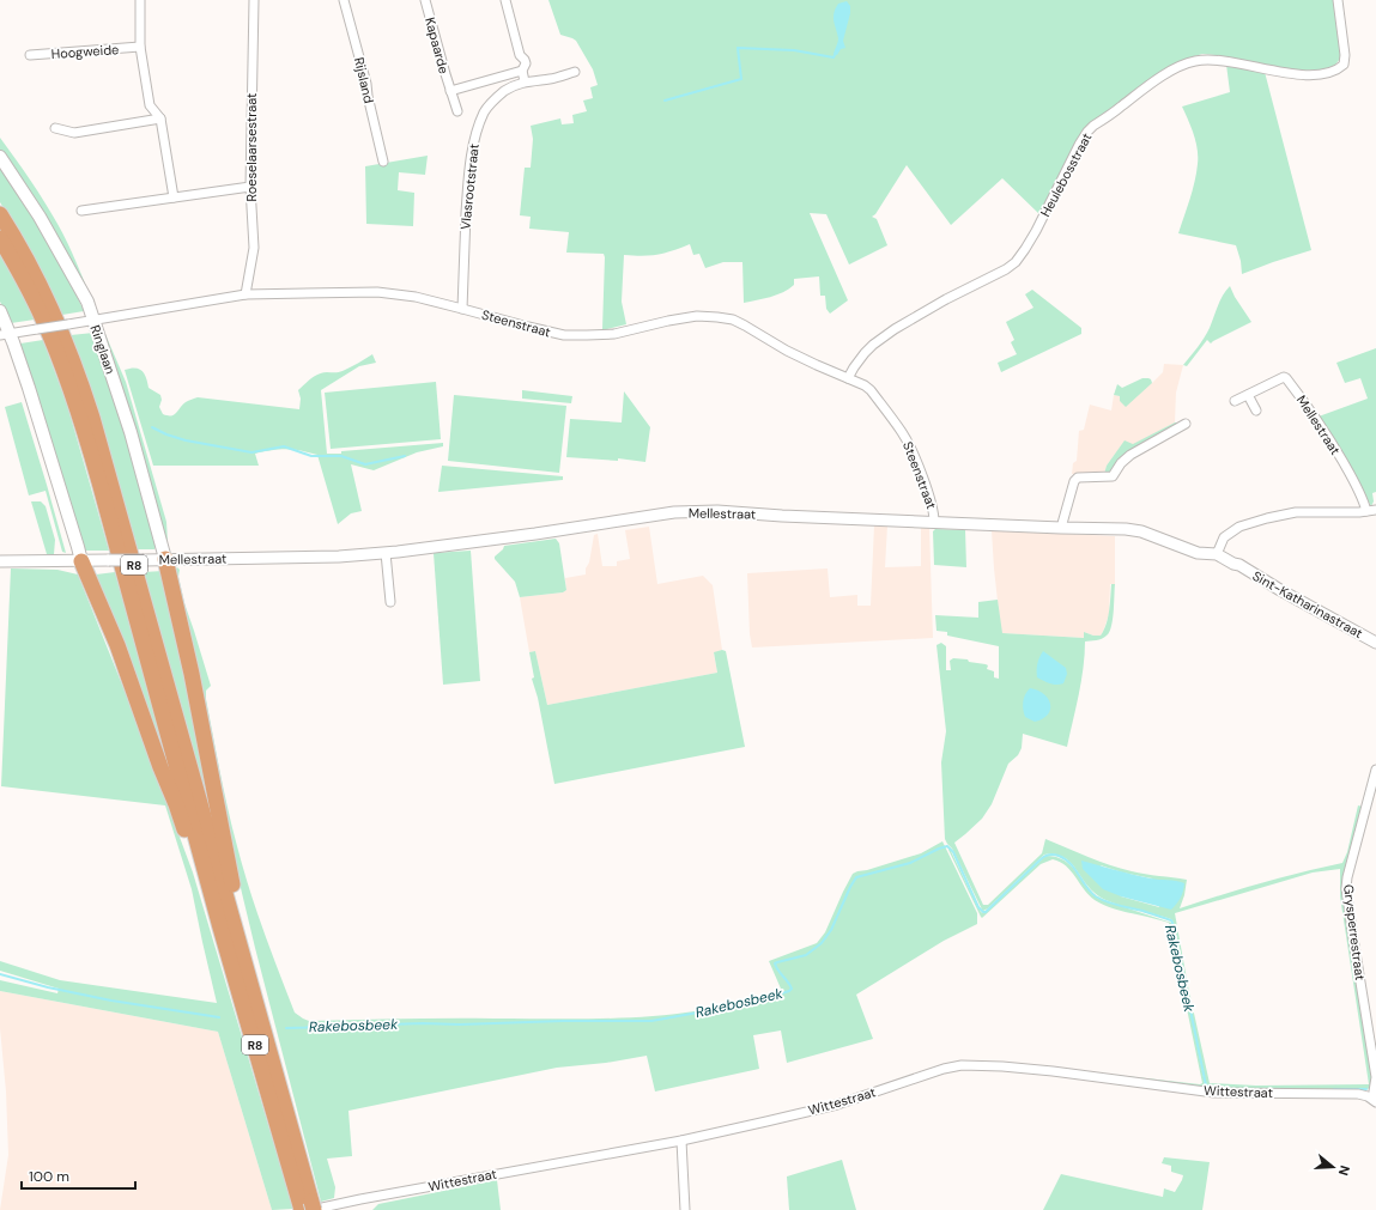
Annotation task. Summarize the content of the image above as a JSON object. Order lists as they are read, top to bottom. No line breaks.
{"streets":{"highway":["R8"],"main road":["Ringlaan"],"street":["Kapaarde","Hoogweide","Rijsland","Roeselaarsestraat","Heulebosstraat","Vlasrootstraat","Steenstraat","Mellestraat","Sint-Katharinastraat","Grysperrestraat","Wittestraat"]},"crossings":[["Roeselaarsestraat","Steenstraat"],["Heulebosstraat","Steenstraat"],["Vlasrootstraat","Steenstraat"],["Steenstraat","Ringlaan"],["Steenstraat","Mellestraat"],["Ringlaan","Mellestraat"],["Ringlaan","R8"],["Mellestraat","R8"],["Mellestraat","Sint-Katharinastraat"],["R8","Wittestraat"],["Grysperrestraat","Wittestraat"]],"water":["Rakebosbeek"],"scale_bar":"100 m","north":"right"}
